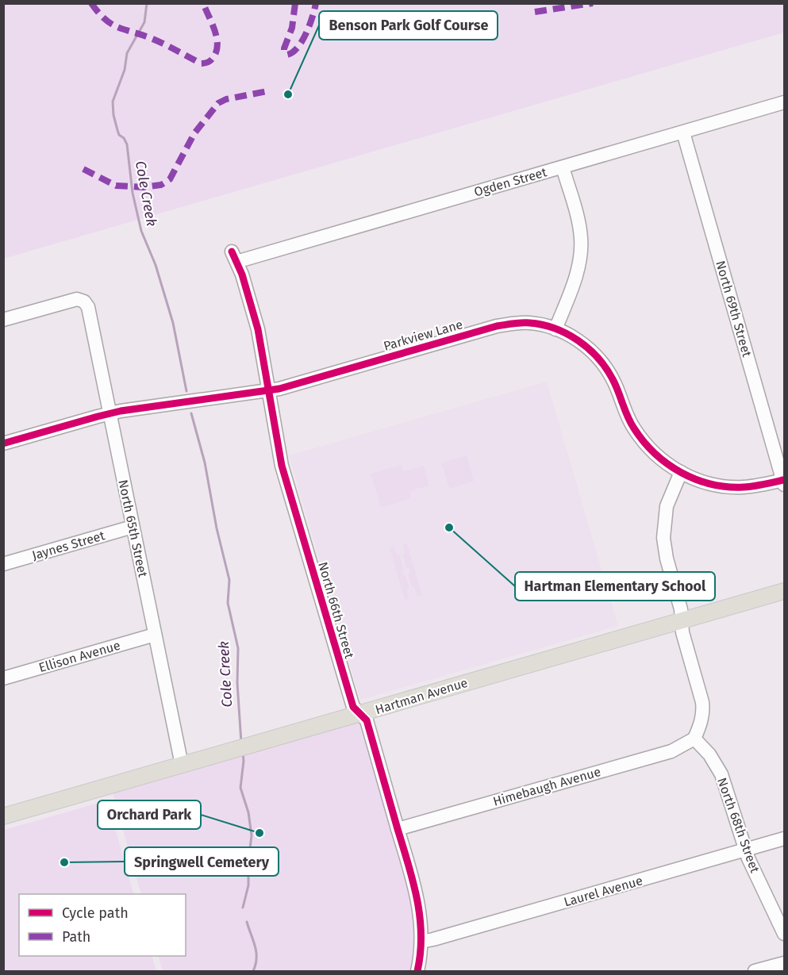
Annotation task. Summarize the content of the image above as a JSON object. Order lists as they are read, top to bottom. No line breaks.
{"streets":{"main road":["Hartman Avenue"],"street":["Ogden Street","North 69th Street","Parkview Lane","North 65th Street","Jaynes Street","North 66th Street","Ellison Avenue","Himebaugh Avenue","North 68th Street","Laurel Avenue"]},"crossings":[["Ogden Street","North 69th Street"],["Ogden Street","North 66th Street"],["North 69th Street","Parkview Lane"],["Parkview Lane","North 65th Street"],["Parkview Lane","North 66th Street"],["North 65th Street","Jaynes Street"],["North 65th Street","Ellison Avenue"],["North 65th Street","Hartman Avenue"],["North 66th Street","Hartman Avenue"],["North 66th Street","Himebaugh Avenue"],["North 66th Street","Laurel Avenue"],["Himebaugh Avenue","North 68th Street"],["North 68th Street","Laurel Avenue"]],"water":["Cole Creek"],"places":["Benson Park Golf Course","Hartman Elementary School","Orchard Park","Springwell Cemetery"],"legend":["Cycle path","Path"]}
